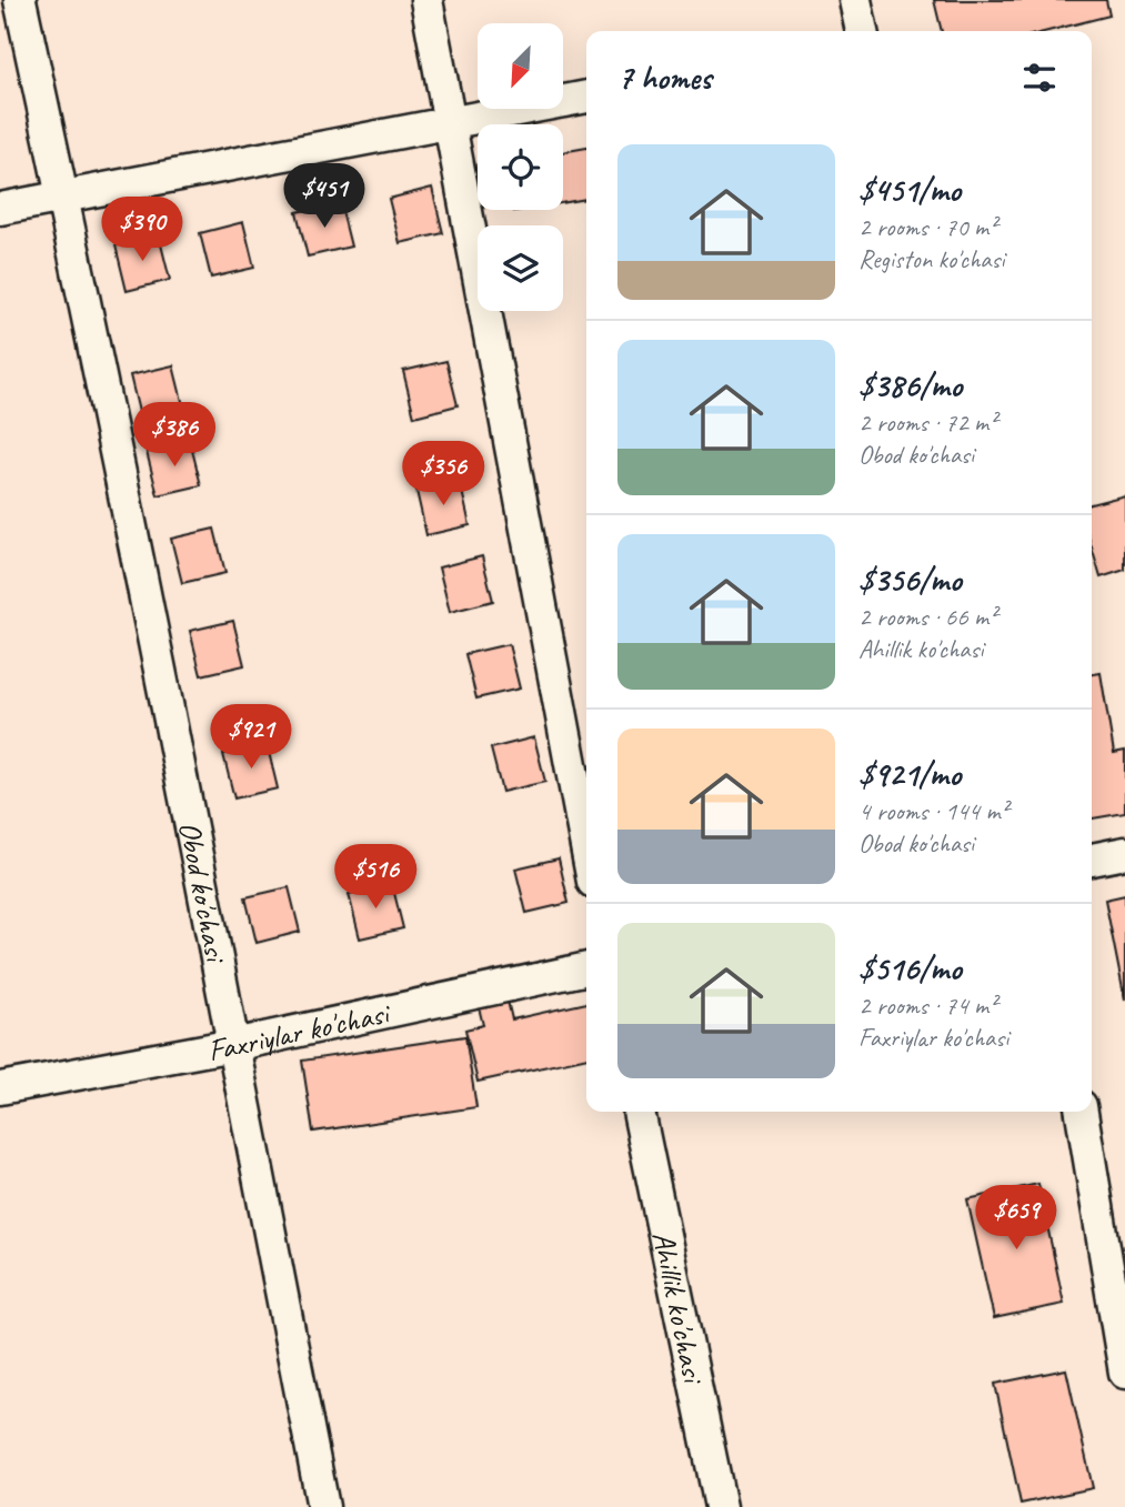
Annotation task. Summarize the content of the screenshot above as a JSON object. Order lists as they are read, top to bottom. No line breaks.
{"streets":{"street":["Obod ko'chasi","Faxriylar ko'chasi","Ahillik ko'chasi"]},"crossings":[["Obod ko'chasi","Faxriylar ko'chasi"]],"north":"bottom left","page":{"heading":"7 homes","list":[{"name":"$451/mo","note":"2 rooms · 70 m² · Registon ko'chasi"},{"name":"$386/mo","note":"2 rooms · 72 m² · Obod ko'chasi"},{"name":"$356/mo","note":"2 rooms · 66 m² · Ahillik ko'chasi"},{"name":"$921/mo","note":"4 rooms · 144 m² · Obod ko'chasi"},{"name":"$516/mo","note":"2 rooms · 74 m² · Faxriylar ko'chasi"}],"price":["$451","$390","$386","$356","$921","$516","$659"]}}
